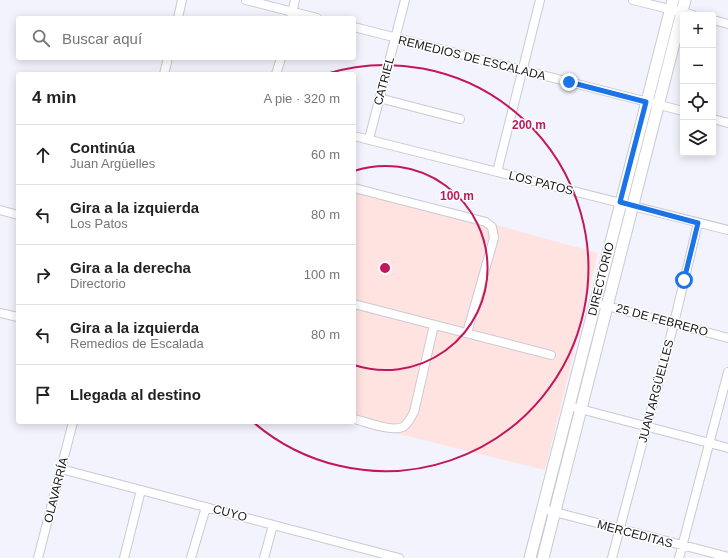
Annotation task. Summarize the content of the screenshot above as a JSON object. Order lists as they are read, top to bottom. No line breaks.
{"streets":{"main road":["DIRECTORIO"],"street":["REMEDIOS DE ESCALADA","CATRIEL","LOS PATOS","25 DE FEBRERO","JUAN ARGÜELLES","OLAVARRÍA","CUYO","MERCEDITAS"]},"crossings":[["REMEDIOS DE ESCALADA","CATRIEL"],["REMEDIOS DE ESCALADA","DIRECTORIO"],["CATRIEL","LOS PATOS"],["LOS PATOS","DIRECTORIO"],["LOS PATOS","JUAN ARGÜELLES"],["DIRECTORIO","25 DE FEBRERO"],["DIRECTORIO","MERCEDITAS"],["25 DE FEBRERO","JUAN ARGÜELLES"],["JUAN ARGÜELLES","MERCEDITAS"],["OLAVARRÍA","CUYO"]],"page":{"map_buttons":["+","−"],"search":"Buscar aquí","heading":["4 min","A pie · 320 m"],"list":[["Continúa","Juan Argüelles","60 m"],["Gira a la izquierda","Los Patos","80 m"],["Gira a la derecha","Directorio","100 m"],["Gira a la izquierda","Remedios de Escalada","80 m"],"Llegada al destino"]},"rings":["200 m","100 m"]}
